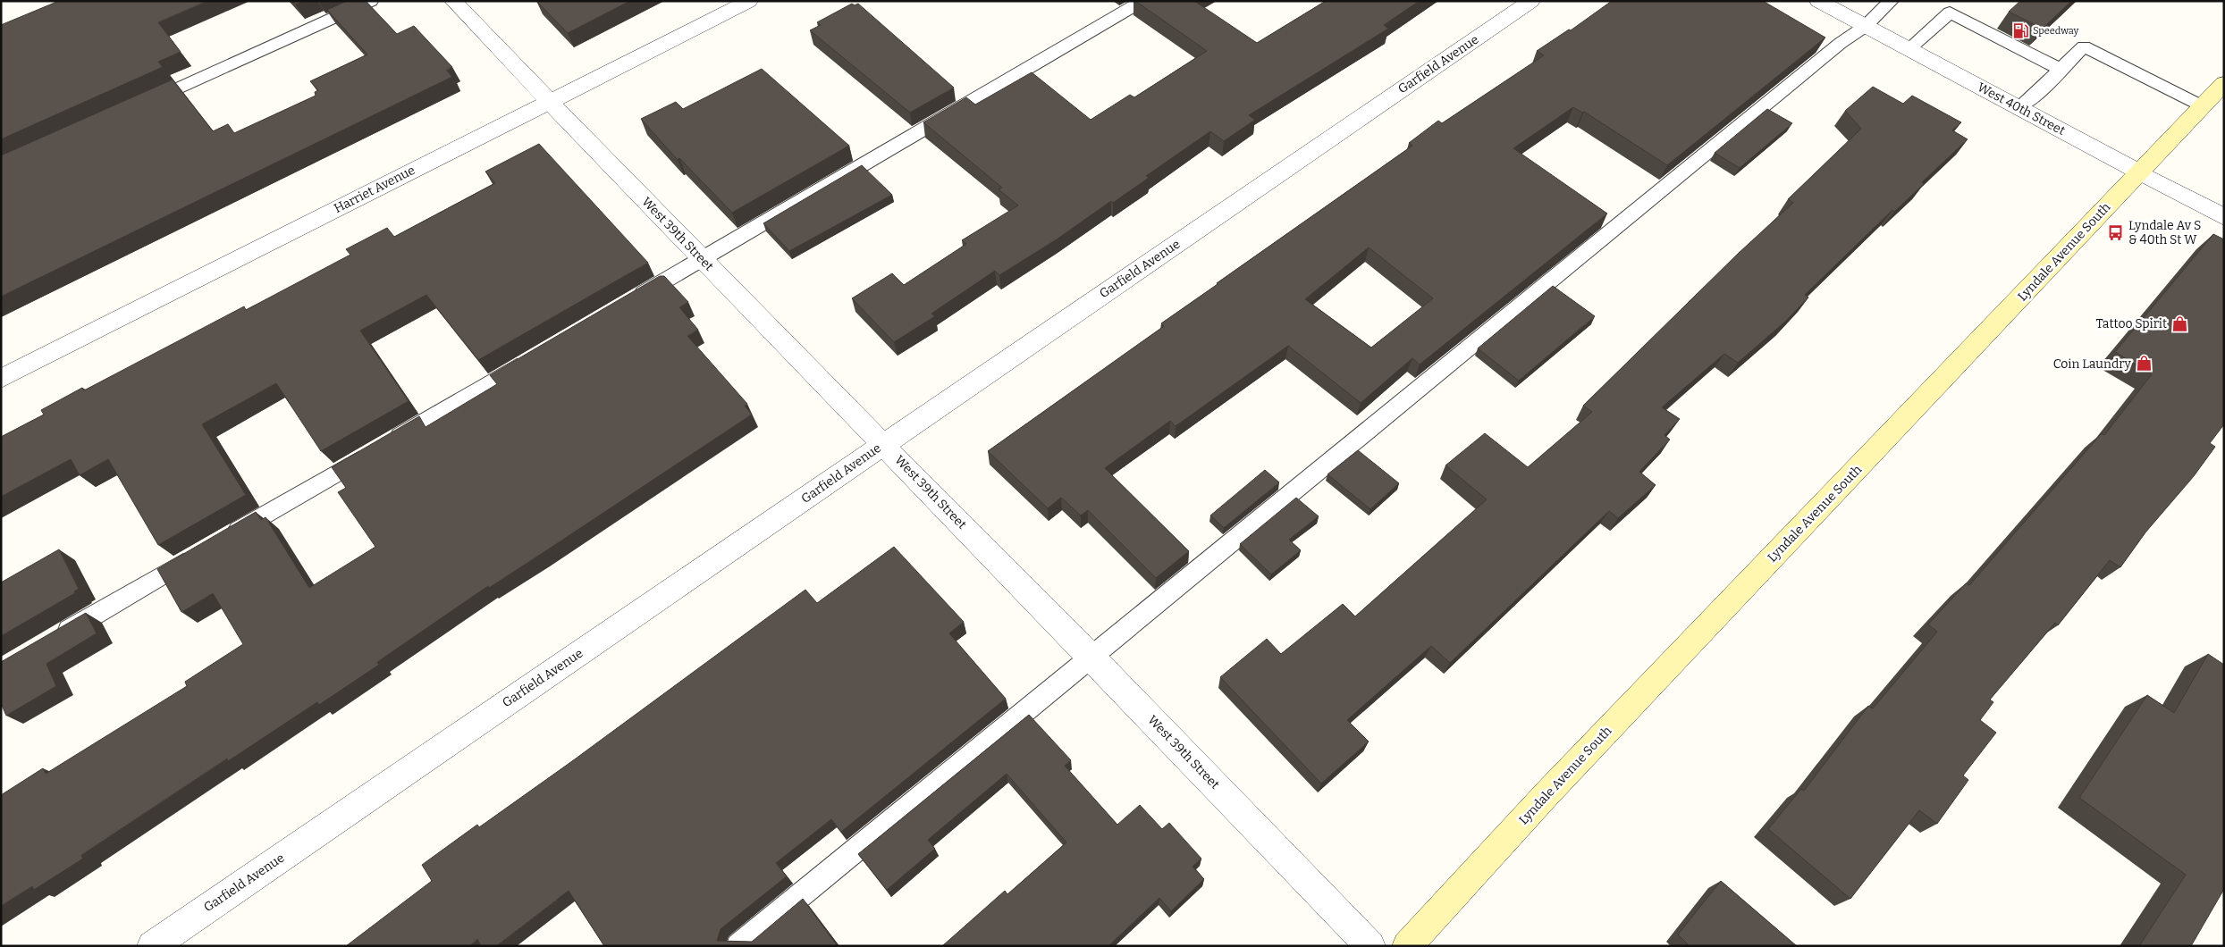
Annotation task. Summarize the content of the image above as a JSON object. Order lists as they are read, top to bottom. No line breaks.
{"streets":{"main road":["Lyndale Avenue South"],"street":["Garfield Avenue","West 40th Street","Harriet Avenue","West 39th Street"]},"crossings":[["Garfield Avenue","West 39th Street"],["West 40th Street","Lyndale Avenue South"],["Harriet Avenue","West 39th Street"]],"places":{"fuel station":["Speedway"],"bus stop":["Lyndale Av S & 40th St W"],"shop":["Tattoo Spirit","Coin Laundry"]}}
